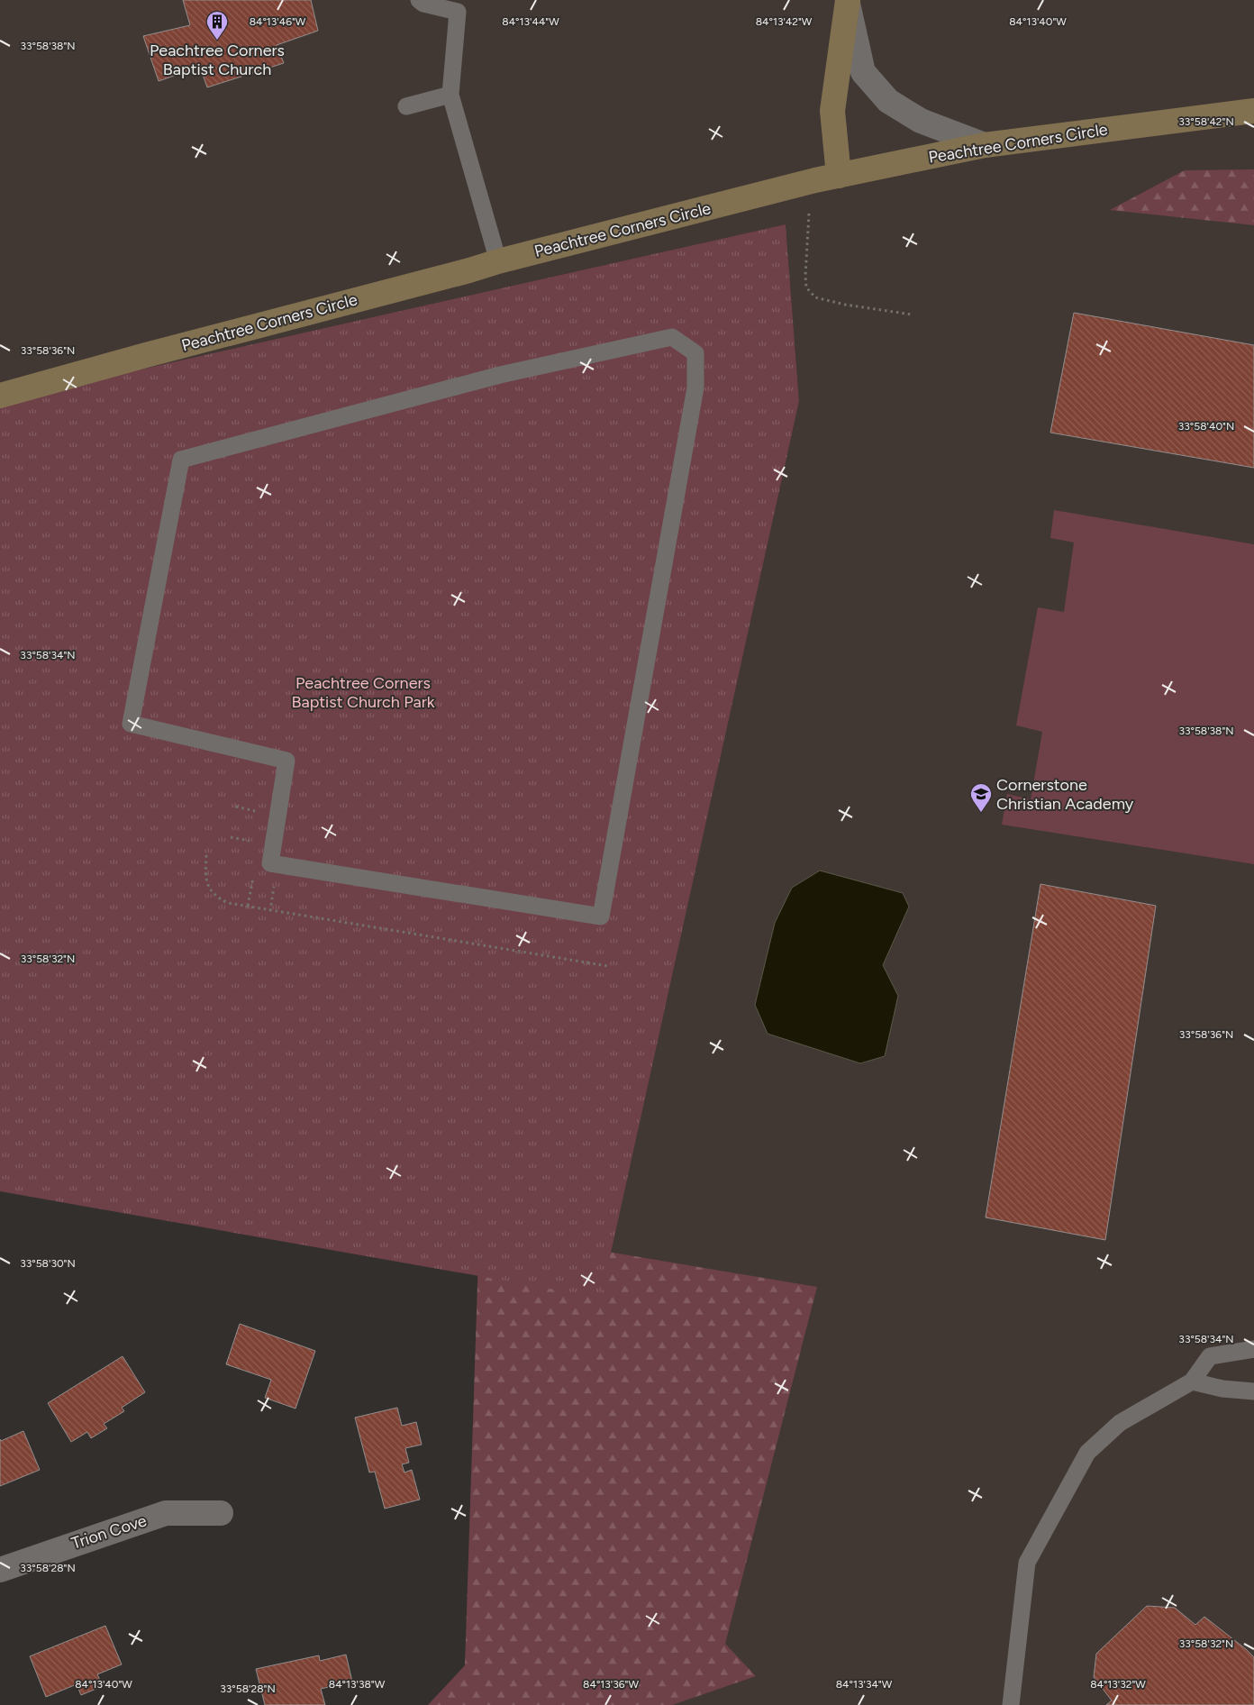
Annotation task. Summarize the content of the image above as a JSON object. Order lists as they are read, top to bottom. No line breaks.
{"streets":{"street":["Peachtree Corners Circle","Trion Cove"]},"parks":["Peachtree Corners Baptist Church Park"],"places":{"building":["Peachtree Corners Baptist Church"],"school or university":["Cornerstone Christian Academy"]},"coordinates":["84°13'46\"W","84°13'44\"W","84°13'42\"W","84°13'40\"W","33°58'38\"N","33°58'42\"N","33°58'36\"N","33°58'40\"N","33°58'34\"N","33°58'32\"N","33°58'30\"N","33°58'28\"N","84°13'38\"W","84°13'36\"W","84°13'34\"W","84°13'32\"W"]}
